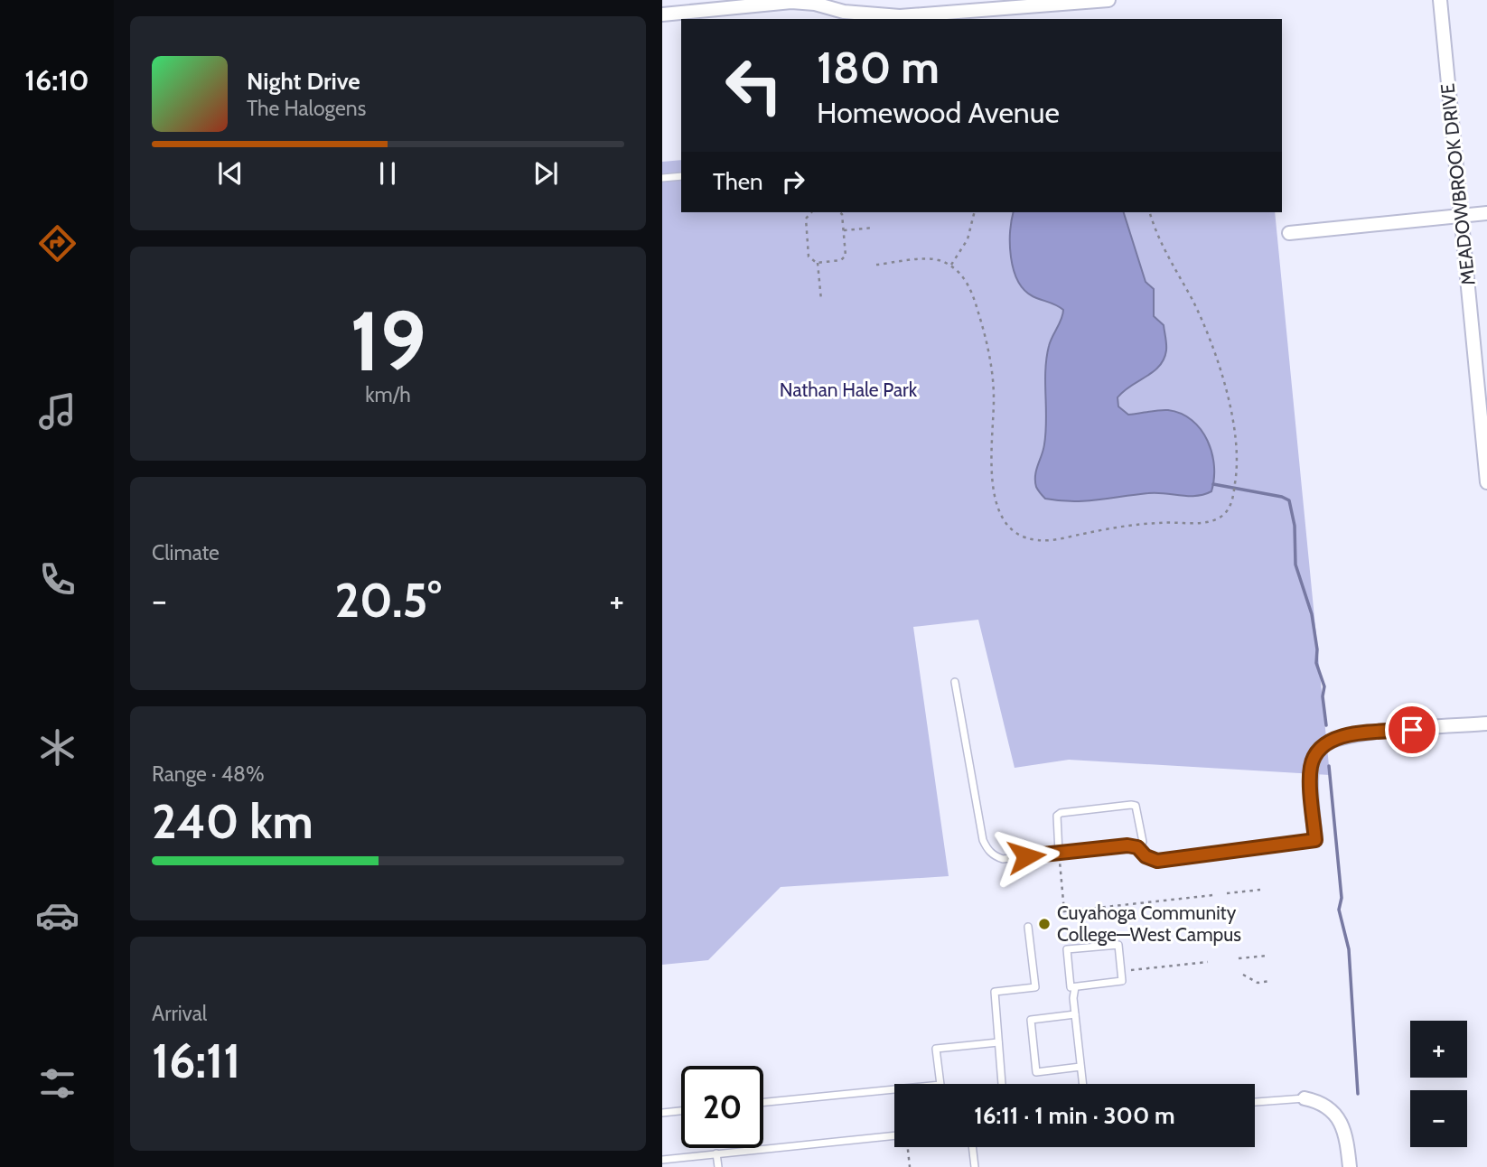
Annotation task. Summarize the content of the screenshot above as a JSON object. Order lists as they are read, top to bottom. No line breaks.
{"streets":{"street":["MEADOWBROOK DRIVE"]},"parks":["Nathan Hale Park"],"places":["Cuyahoga Community College—West Campus"],"page":{"tabs":"16:10","turn":["180 m","Homewood Avenue"],"song":["Night Drive","The Halogens"],"then":"Then","tile":[["19","km/h"],"Climate",["Range · 48%","240 km"],["Arrival","16:11"]],"heat":["−","20.5°","+"],"map_buttons":["+","−"],"limit":"20","trip":"16:11 · 1 min · 300 m"}}
